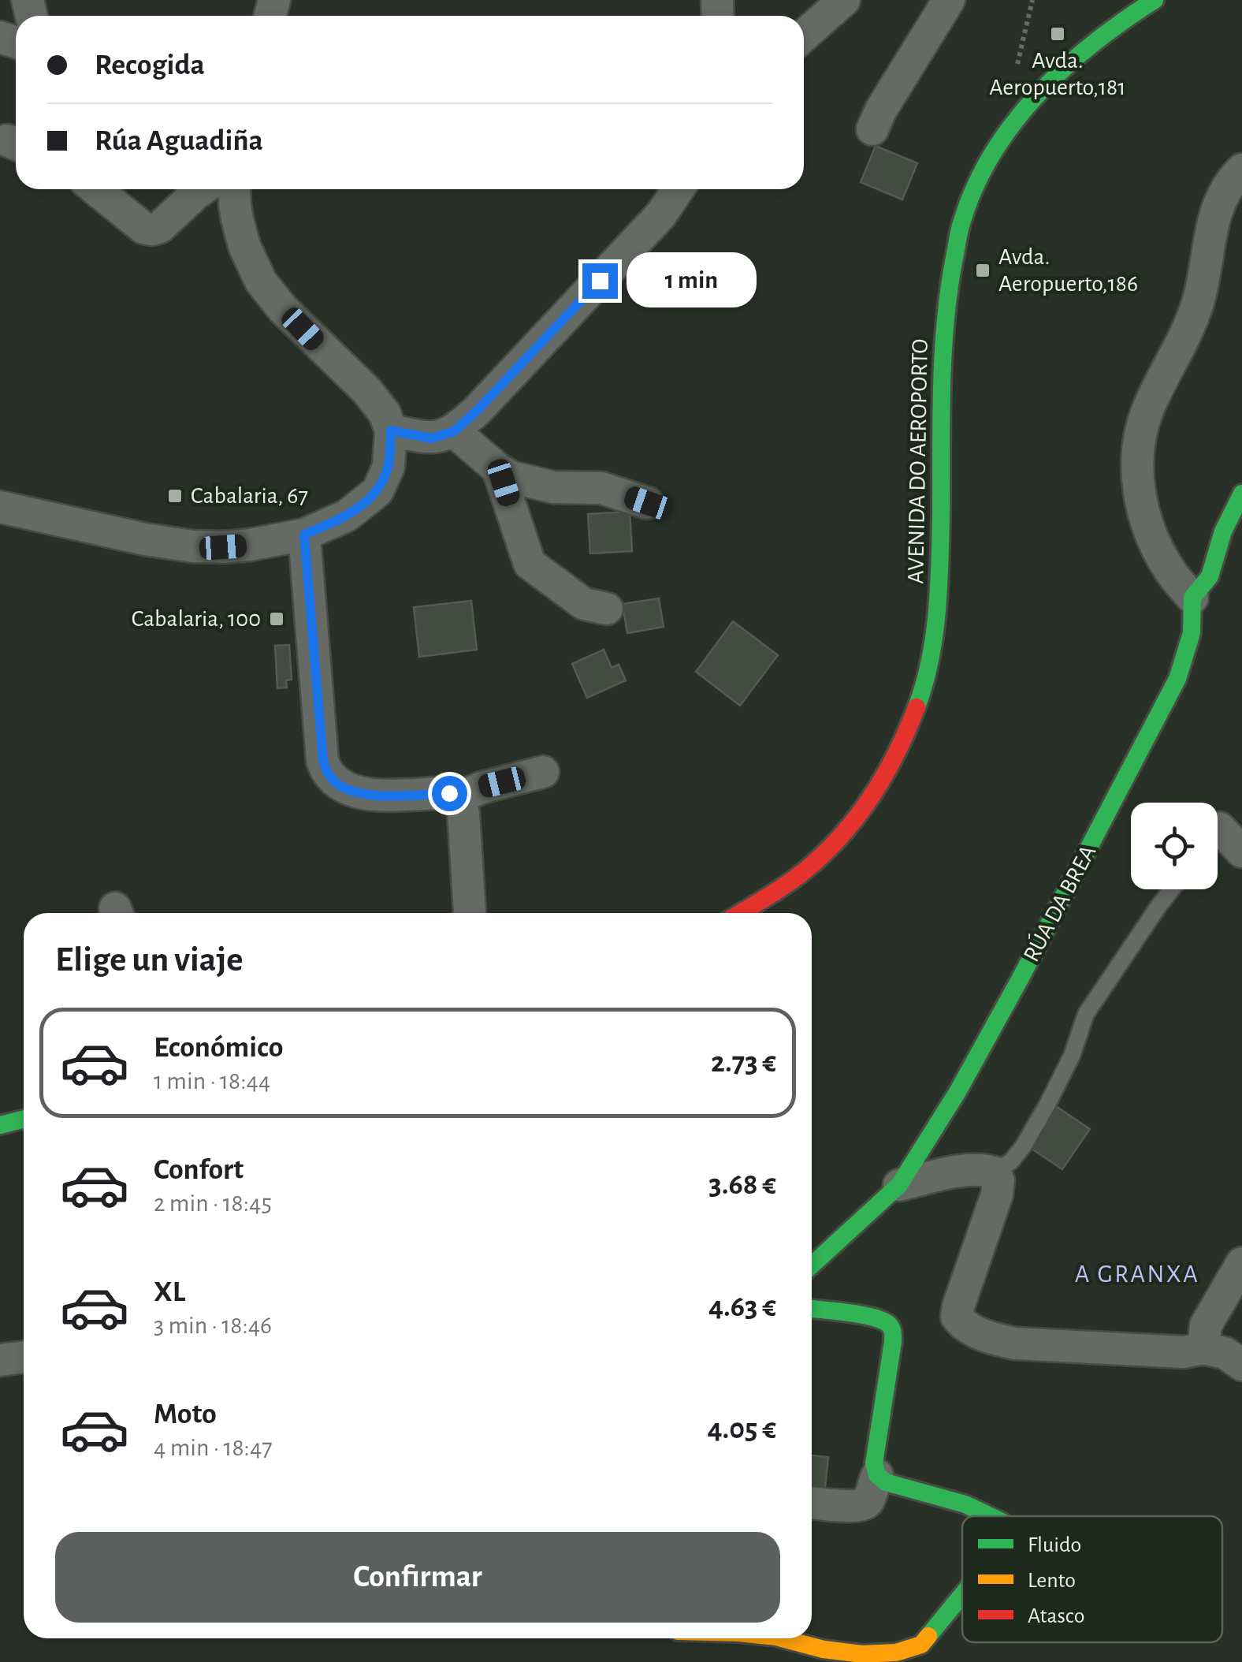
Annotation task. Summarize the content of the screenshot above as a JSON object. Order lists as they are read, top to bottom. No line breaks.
{"streets":{"street":["AVENIDA DO AEROPORTO","RÚA DA BREA"]},"districts":["A GRANXA"],"places":{"transit":["Avda. Aeropuerto,181","Avda. Aeropuerto,186","Cabalaria, 67","Cabalaria, 100"]},"legend":["Fluido","Lento","Atasco"],"page":{"banner":["Recogida","Rúa Aguadiña"],"bubble":"1 min","heading":"Elige un viaje","list":[{"name":"Económico","note":"1 min · 18:44","value":"2.73 €"},{"name":"Confort","note":"2 min · 18:45","value":"3.68 €"},{"name":"XL","note":"3 min · 18:46","value":"4.63 €"},{"name":"Moto","note":"4 min · 18:47","value":"4.05 €"}],"buttons":"Confirmar"}}
